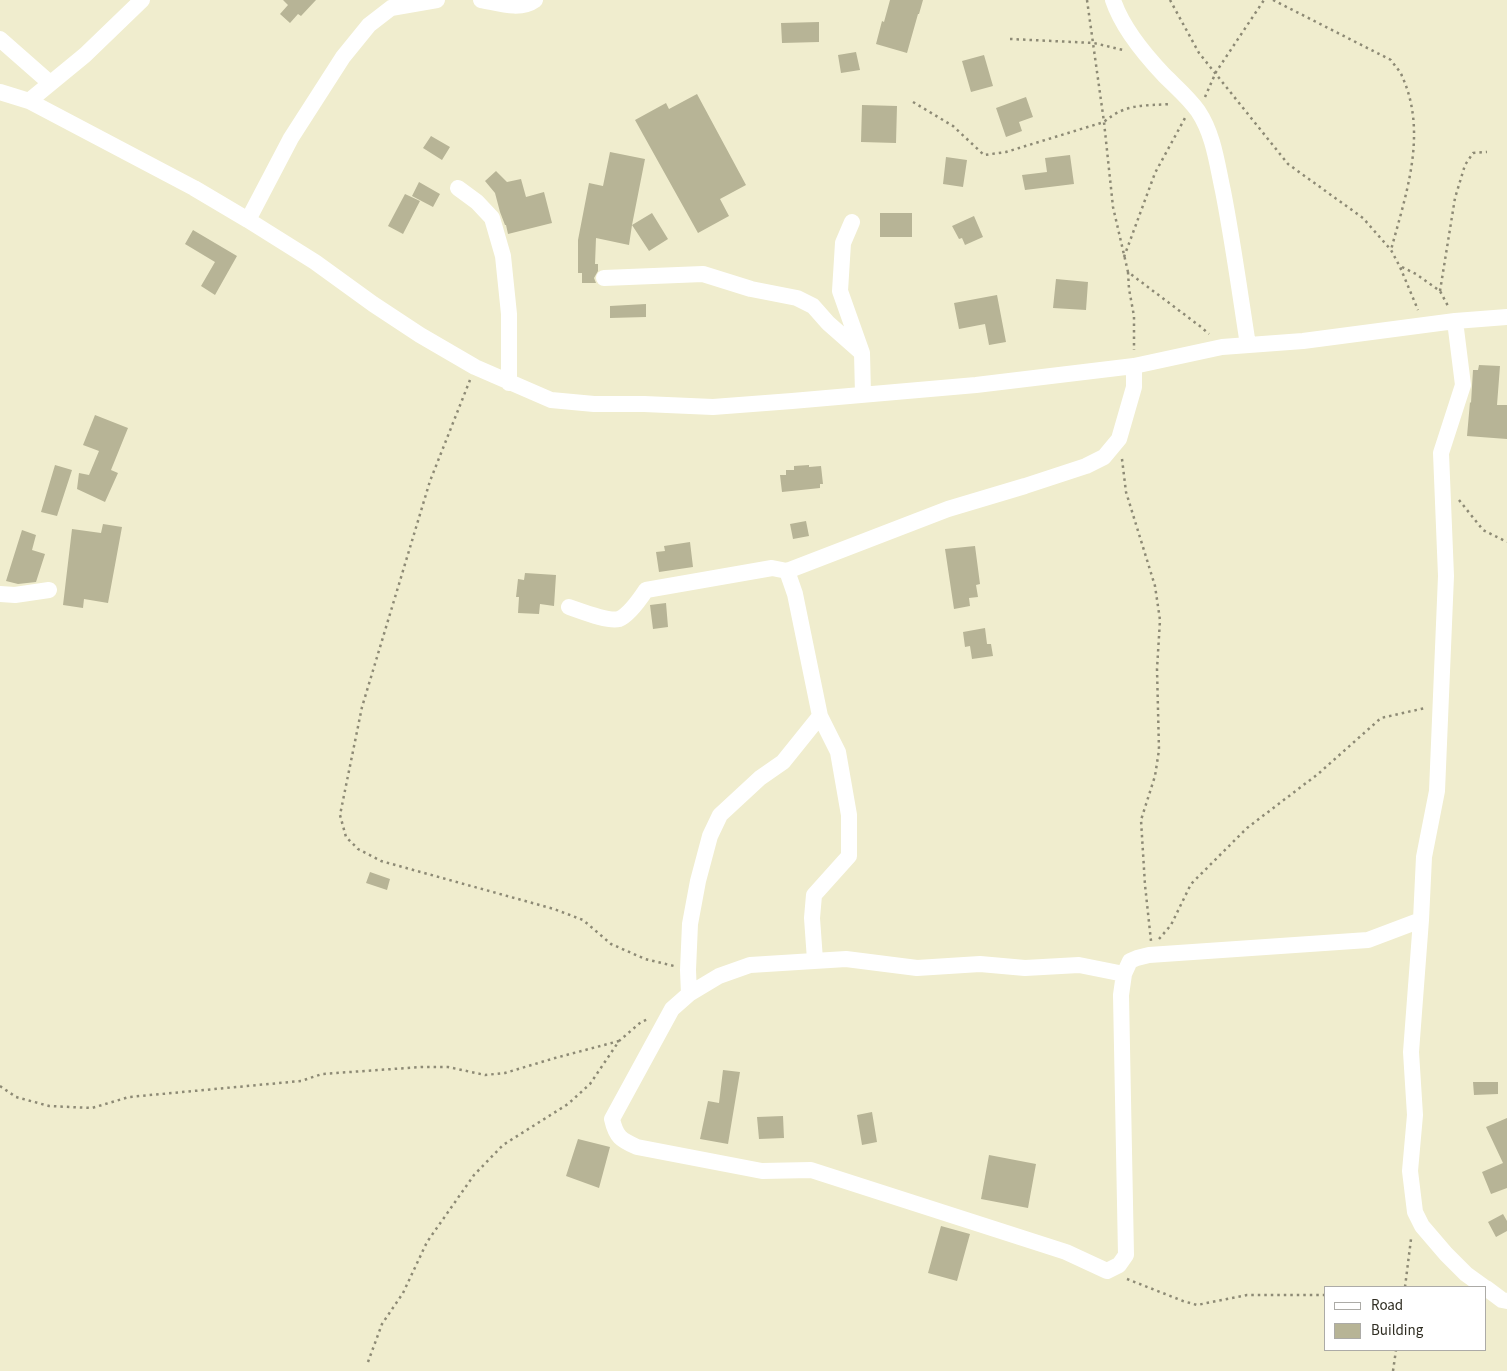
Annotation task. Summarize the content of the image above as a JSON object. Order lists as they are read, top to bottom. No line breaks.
{"legend":["Road","Building"]}
